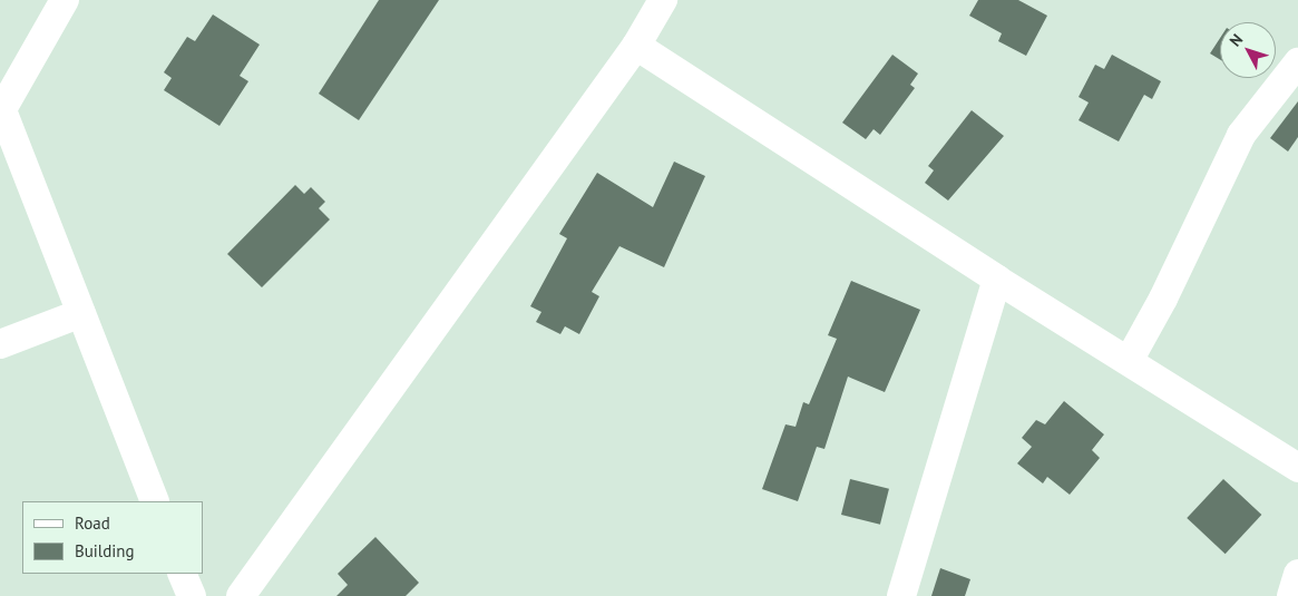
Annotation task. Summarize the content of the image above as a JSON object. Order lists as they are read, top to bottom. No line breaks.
{"legend":["Road","Building"],"north":"top left"}
